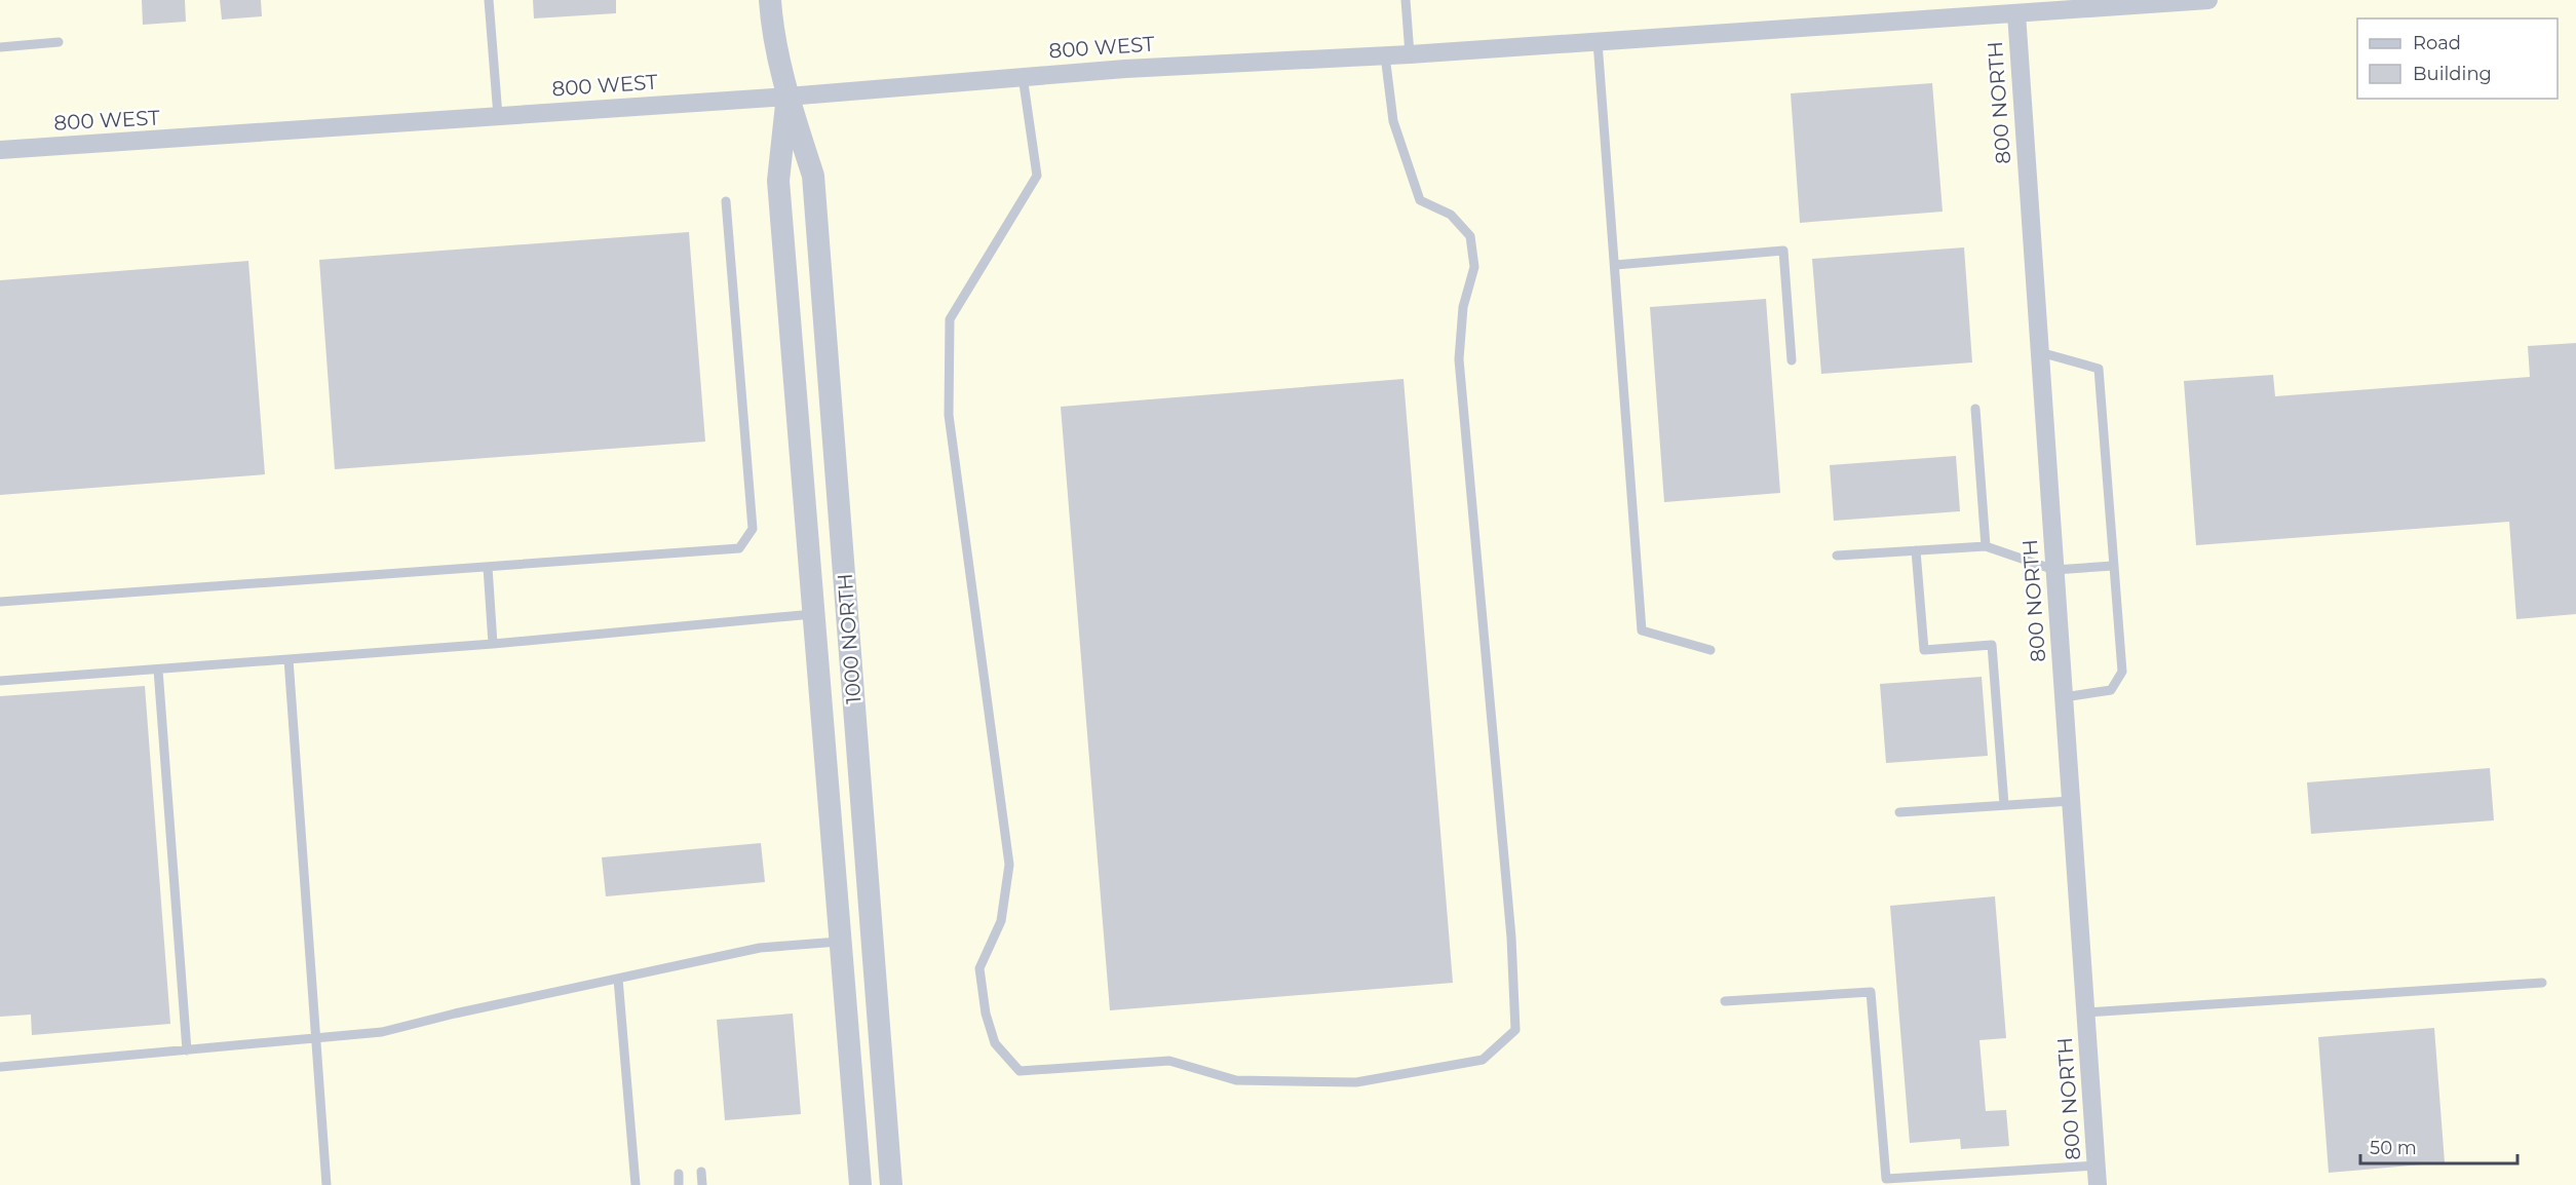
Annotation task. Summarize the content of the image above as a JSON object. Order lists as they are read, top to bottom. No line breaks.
{"streets":{"street":["800 WEST","800 NORTH","1000 NORTH"]},"crossings":[["800 WEST","800 NORTH"],["800 WEST","1000 NORTH"]],"legend":["Road","Building"],"scale_bar":"50 m"}
